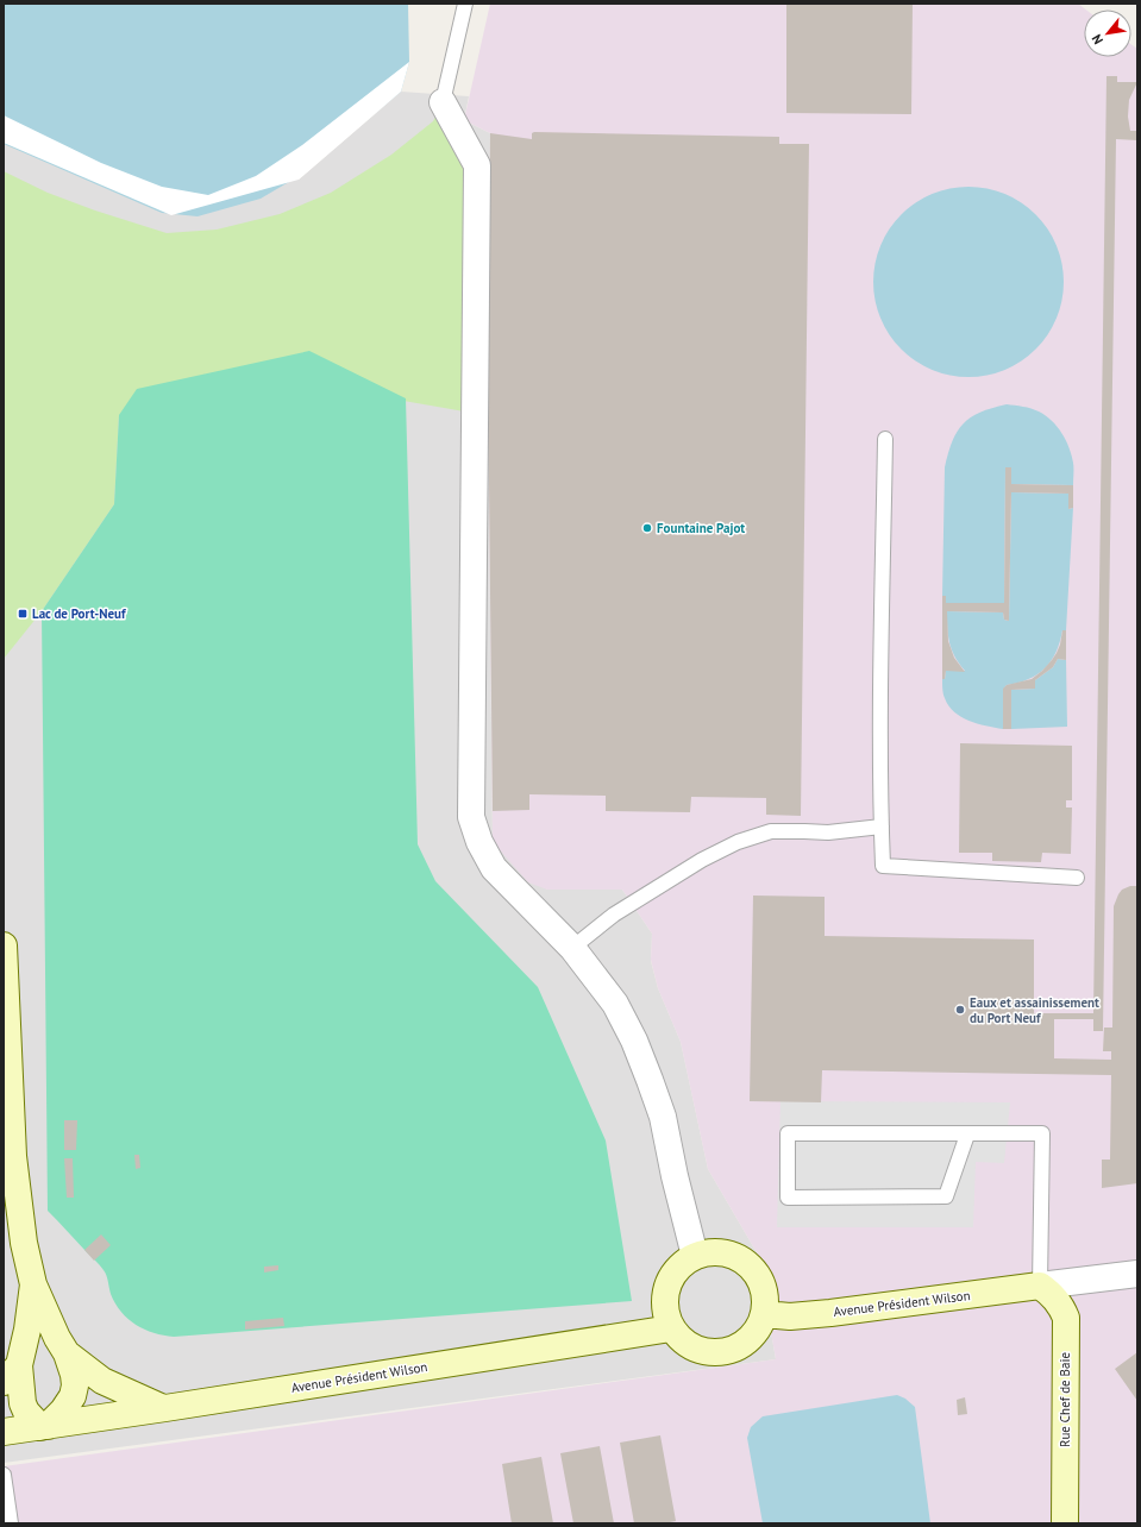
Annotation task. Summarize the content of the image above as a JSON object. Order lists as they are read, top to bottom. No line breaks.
{"streets":{"street":["Avenue Président Wilson","Rue Chef de Baie"]},"crossings":[["Avenue Président Wilson","Rue Chef de Baie"]],"places":{"other":["Fountaine Pajot","Eaux et assainissement du Port Neuf"],"transit":["Lac de Port-Neuf"]},"north":"bottom left"}
